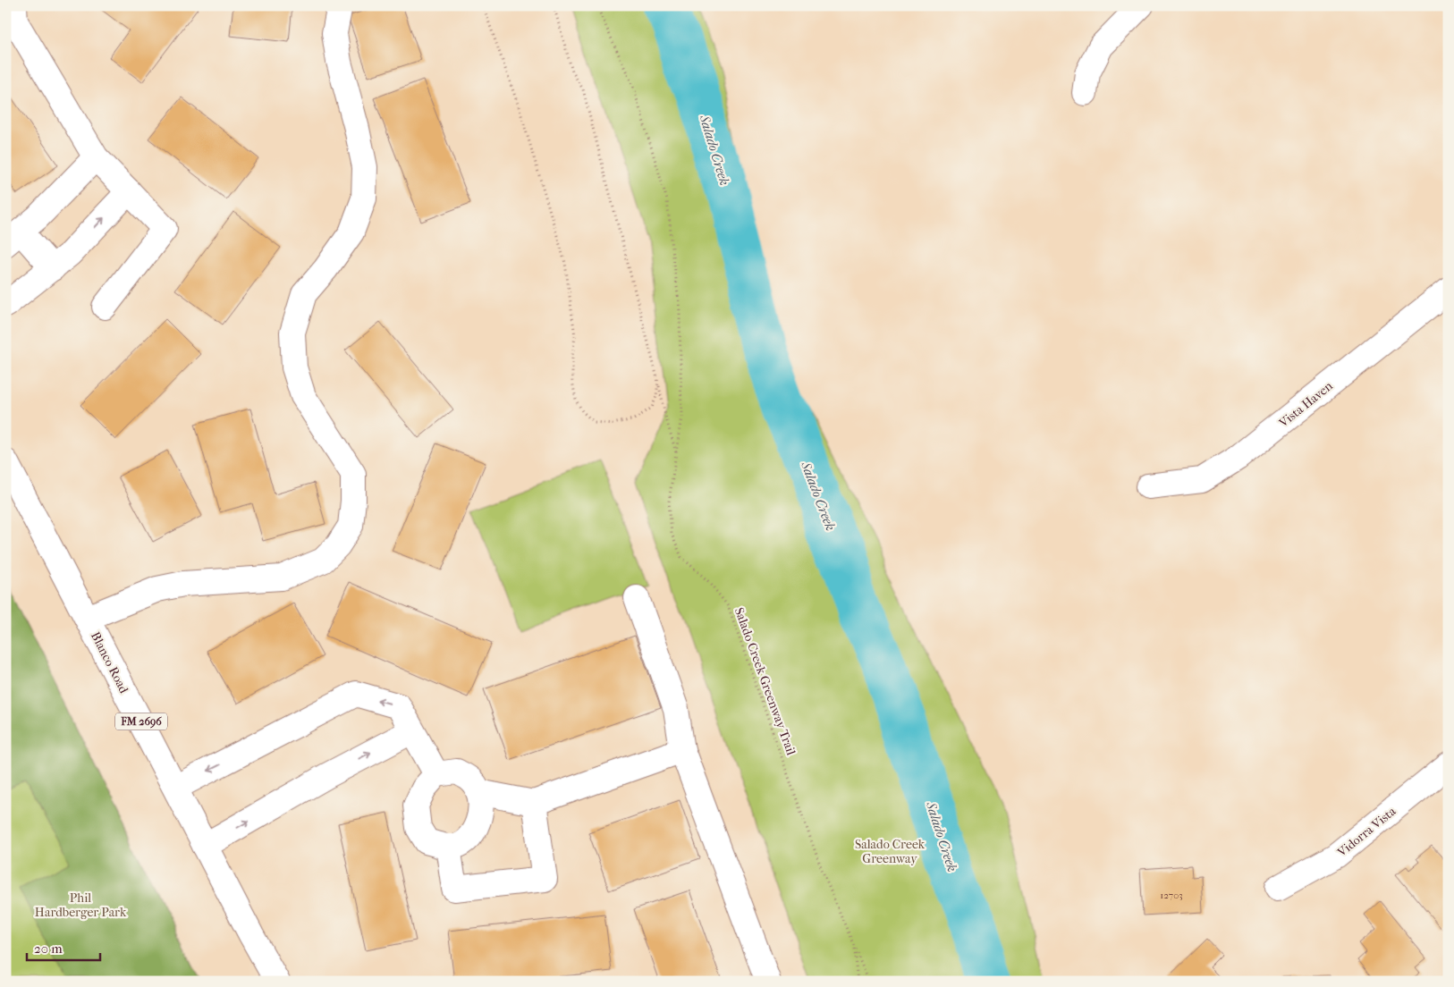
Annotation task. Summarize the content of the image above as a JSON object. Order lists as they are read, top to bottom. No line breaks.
{"streets":{"street":["Vista Haven","Blanco Road","FM 2696","Vidorra Vista"],"path":["Salado Creek Greenway Trail"]},"water":["Salado Creek"],"parks":["Salado Creek Greenway","Phil Hardberger Park"],"house_numbers":["12703"],"scale_bar":"20 m"}
